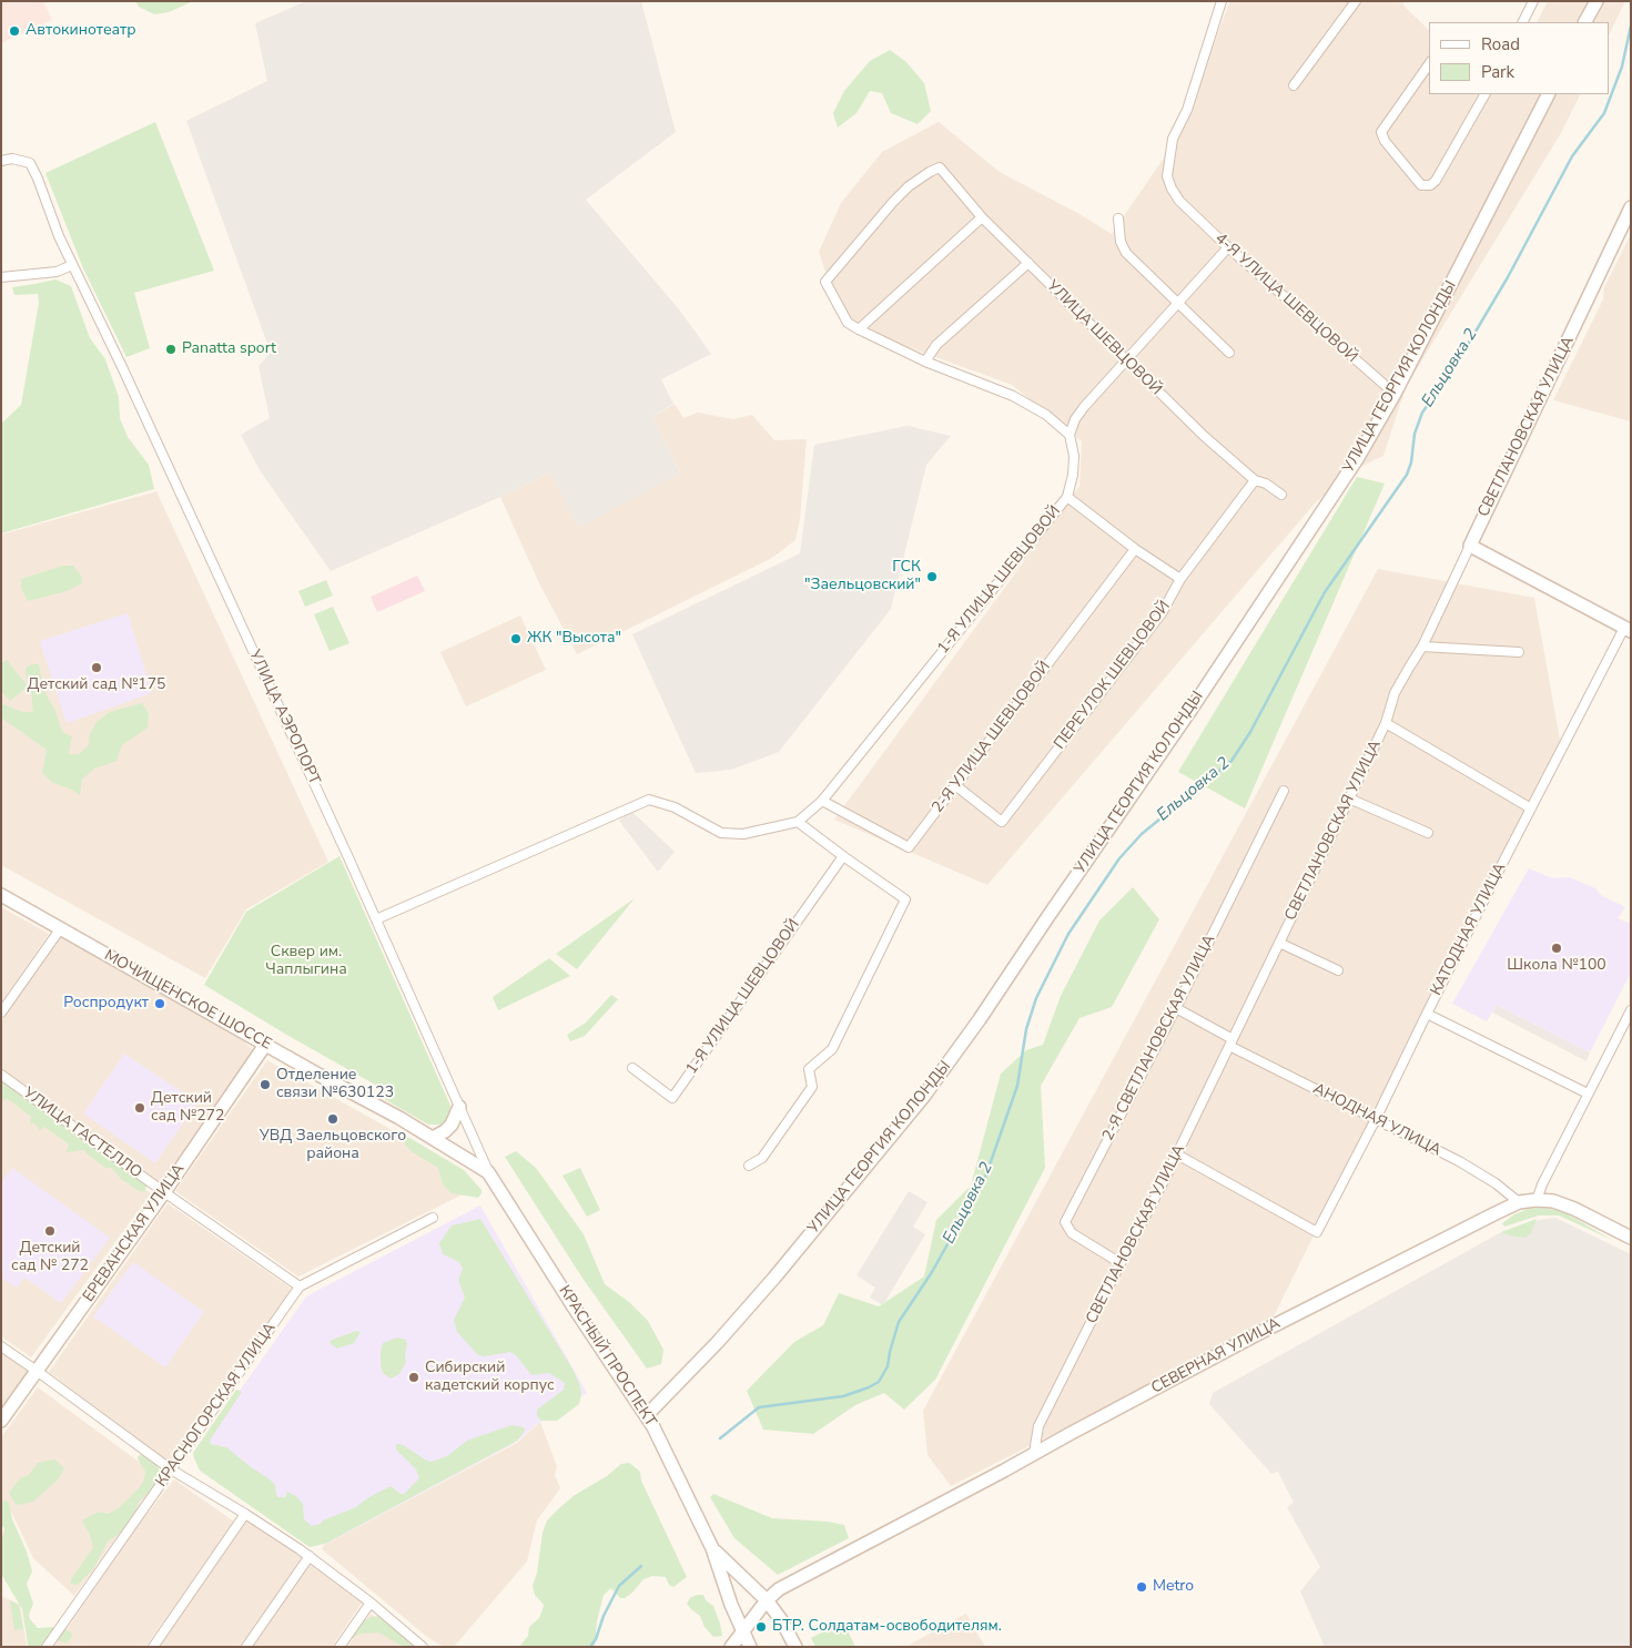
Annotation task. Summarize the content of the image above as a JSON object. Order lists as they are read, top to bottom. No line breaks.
{"streets":{"main road":["УЛИЦА ГЕОРГИЯ КОЛОНДЫ","СВЕТЛАНОВСКАЯ УЛИЦА","МОЧИЩЕНСКОЕ ШОССЕ","ЕРЕВАНСКАЯ УЛИЦА","КРАСНЫЙ ПРОСПЕКТ","СЕВЕРНАЯ УЛИЦА"],"street":["4-Я УЛИЦА ШЕВЦОВОЙ","УЛИЦА ШЕВЦОВОЙ","1-Я УЛИЦА ШЕВЦОВОЙ","ПЕРЕУЛОК ШЕВЦОВОЙ","УЛИЦА АЭРОПОРТ","2-Я УЛИЦА ШЕВЦОВОЙ","КАТОДНАЯ УЛИЦА","2-Я СВЕТЛАНОВСКАЯ УЛИЦА","АНОДНАЯ УЛИЦА","УЛИЦА ГАСТЕЛЛО","КРАСНОГОРСКАЯ УЛИЦА"]},"crossings":[["4-Я УЛИЦА ШЕВЦОВОЙ","УЛИЦА ГЕОРГИЯ КОЛОНДЫ"],["УЛИЦА ШЕВЦОВОЙ","ПЕРЕУЛОК ШЕВЦОВОЙ"],["УЛИЦА ГЕОРГИЯ КОЛОНДЫ","КРАСНЫЙ ПРОСПЕКТ"],["СВЕТЛАНОВСКАЯ УЛИЦА","КАТОДНАЯ УЛИЦА"],["СВЕТЛАНОВСКАЯ УЛИЦА","2-Я СВЕТЛАНОВСКАЯ УЛИЦА"],["СВЕТЛАНОВСКАЯ УЛИЦА","АНОДНАЯ УЛИЦА"],["СВЕТЛАНОВСКАЯ УЛИЦА","СЕВЕРНАЯ УЛИЦА"],["1-Я УЛИЦА ШЕВЦОВОЙ","2-Я УЛИЦА ШЕВЦОВОЙ"],["ПЕРЕУЛОК ШЕВЦОВОЙ","2-Я УЛИЦА ШЕВЦОВОЙ"],["УЛИЦА АЭРОПОРТ","МОЧИЩЕНСКОЕ ШОССЕ"],["УЛИЦА АЭРОПОРТ","КРАСНЫЙ ПРОСПЕКТ"],["КАТОДНАЯ УЛИЦА","АНОДНАЯ УЛИЦА"],["МОЧИЩЕНСКОЕ ШОССЕ","ЕРЕВАНСКАЯ УЛИЦА"],["МОЧИЩЕНСКОЕ ШОССЕ","КРАСНЫЙ ПРОСПЕКТ"],["2-Я СВЕТЛАНОВСКАЯ УЛИЦА","АНОДНАЯ УЛИЦА"],["АНОДНАЯ УЛИЦА","СЕВЕРНАЯ УЛИЦА"],["УЛИЦА ГАСТЕЛЛО","ЕРЕВАНСКАЯ УЛИЦА"],["УЛИЦА ГАСТЕЛЛО","КРАСНОГОРСКАЯ УЛИЦА"],["КРАСНЫЙ ПРОСПЕКТ","СЕВЕРНАЯ УЛИЦА"]],"water":["Ельцовка 2"],"parks":["Сквер им. Чаплыгина"],"places":["Автокинотеатр","Panatta sport","ГСК \"Заельцовский\"","ЖК \"Высота\"","Детский сад №175","Школа №100","Роспродукт","Отделение связи №630123","Детский сад №272","УВД Заельцовского района","Детский сад № 272","Сибирский кадетский корпус","Metro","БТР. Солдатам-освободителям."],"legend":["Road","Park"]}
